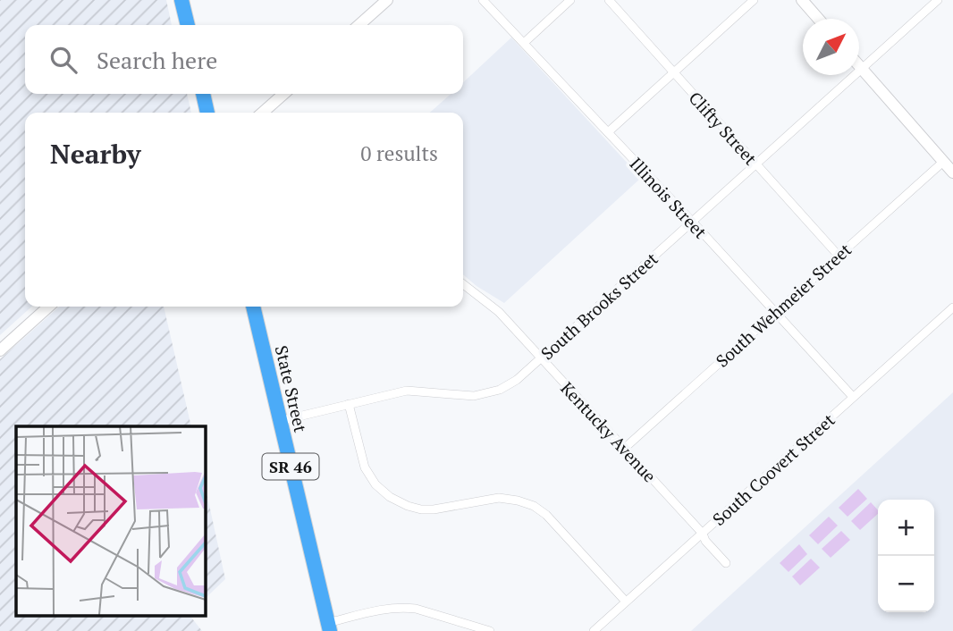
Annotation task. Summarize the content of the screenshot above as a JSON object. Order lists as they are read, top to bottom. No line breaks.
{"streets":{"highway":["State Street","SR 46"],"street":["Clifty Street","Illinois Street","South Wehmeier Street","South Brooks Street","Kentucky Avenue","South Coovert Street"]},"crossings":[["Clifty Street","South Wehmeier Street"],["Clifty Street","South Brooks Street"],["Illinois Street","South Wehmeier Street"],["Illinois Street","South Brooks Street"],["Illinois Street","South Coovert Street"],["South Wehmeier Street","Kentucky Avenue"],["South Brooks Street","State Street"],["South Brooks Street","Kentucky Avenue"],["Kentucky Avenue","South Coovert Street"]],"north":"top right","page":{"search":"Search here","heading":["Nearby","0 results"],"map_buttons":["+","−"]}}
